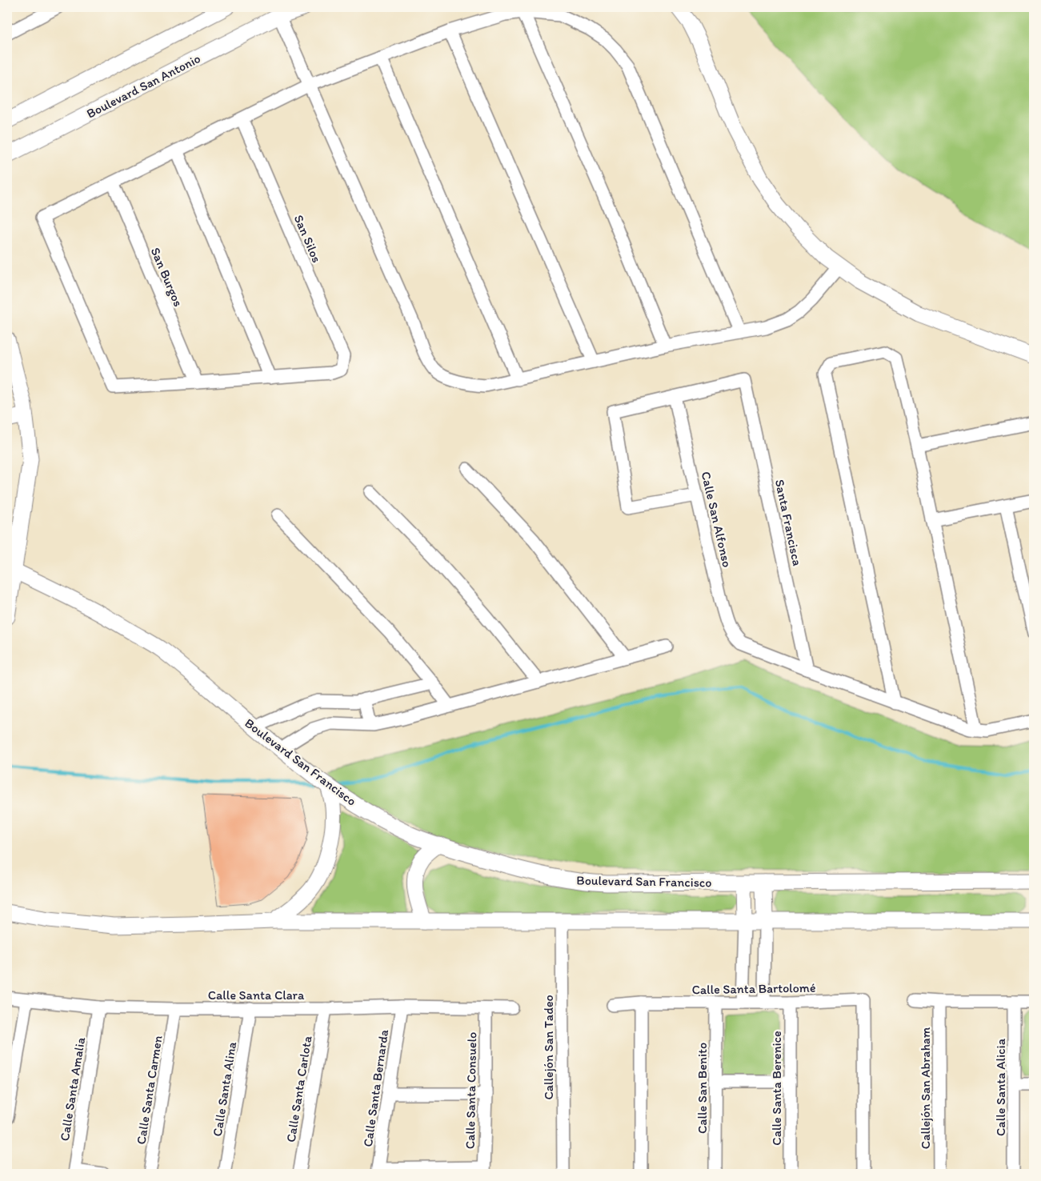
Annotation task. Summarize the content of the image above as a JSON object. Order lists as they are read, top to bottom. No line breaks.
{"streets":{"street":["Boulevard San Antonio","San Silos","San Burgos","Calle San Alfonso","Santa Francisca","Boulevard San Francisco","Calle Santa Bartolomé","Calle Santa Clara","Callejón San Tadeo","Calle Santa Alicia","Calle Santa Bernarda","Calle San Benito","Calle Santa Berenice","Callejón San Abraham","Calle Santa Amalia","Calle Santa Alina","Calle Santa Carlota","Calle Santa Carmen","Calle Santa Consuelo"]},"crossings":[["Calle San Alfonso","Santa Francisca"],["Calle Santa Bartolomé","Calle San Benito"],["Calle Santa Bartolomé","Calle Santa Berenice"],["Calle Santa Clara","Calle Santa Bernarda"],["Calle Santa Clara","Calle Santa Amalia"],["Calle Santa Clara","Calle Santa Alina"],["Calle Santa Clara","Calle Santa Carlota"],["Calle Santa Clara","Calle Santa Carmen"],["Calle Santa Clara","Calle Santa Consuelo"]]}
